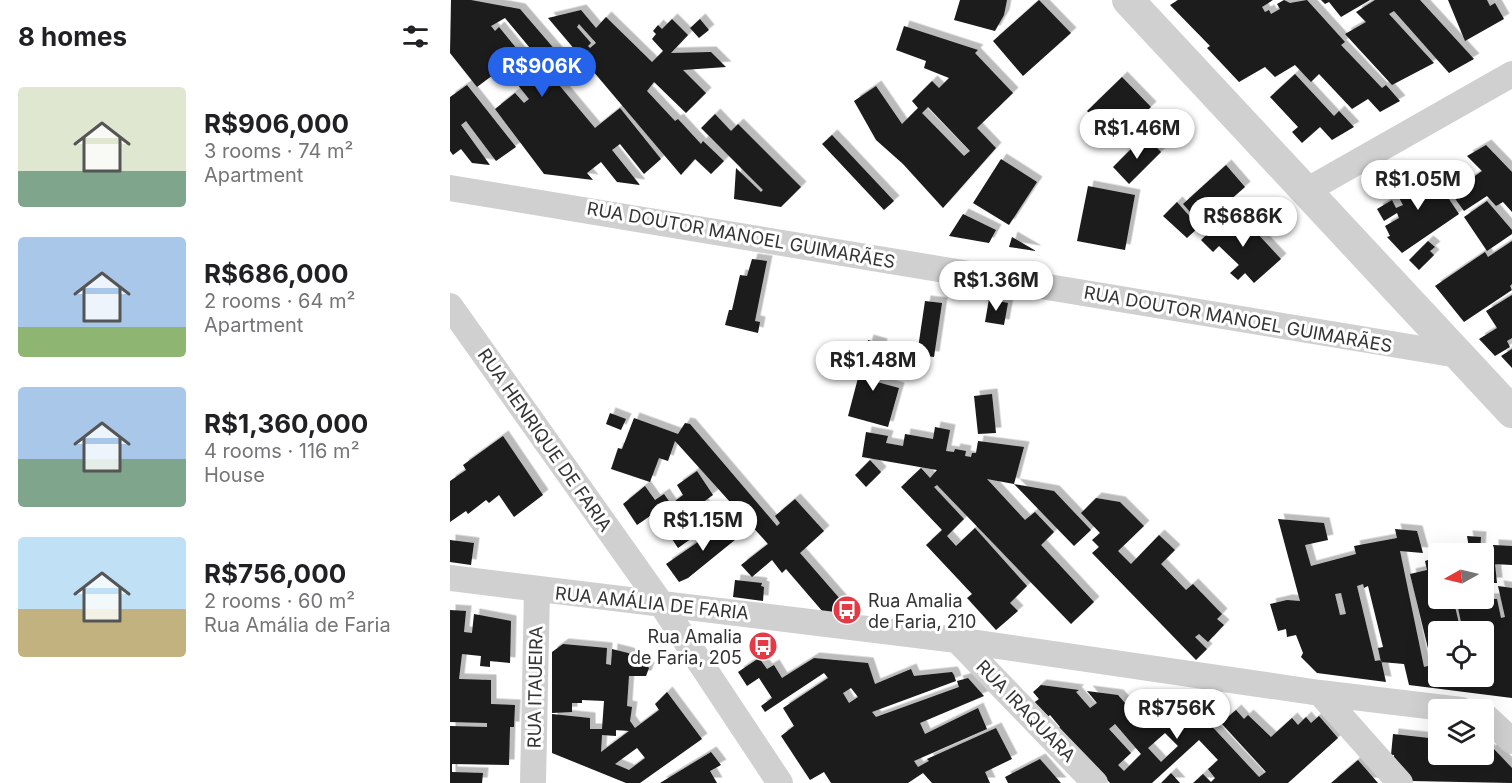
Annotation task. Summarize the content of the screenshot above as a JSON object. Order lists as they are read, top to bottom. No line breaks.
{"streets":{"street":["RUA DOUTOR MANOEL GUIMARÃES","RUA HENRIQUE DE FARIA","RUA AMÁLIA DE FARIA","RUA ITAUEIRA","RUA IRAQUARA"]},"crossings":[["RUA HENRIQUE DE FARIA","RUA AMÁLIA DE FARIA"],["RUA AMÁLIA DE FARIA","RUA ITAUEIRA"],["RUA AMÁLIA DE FARIA","RUA IRAQUARA"]],"places":{"bus stop":["Rua Amalia de Faria, 210","Rua Amalia de Faria, 205"]},"north":"left","page":{"heading":"8 homes","price":["R$906K","R$1.46M","R$1.05M","R$686K","R$1.36M","R$1.48M","R$1.15M","R$756K"],"list":[{"name":"R$906,000","note":"3 rooms · 74 m² · Apartment"},{"name":"R$686,000","note":"2 rooms · 64 m² · Apartment"},{"name":"R$1,360,000","note":"4 rooms · 116 m² · House"},{"name":"R$756,000","note":"2 rooms · 60 m² · Rua Amália de Faria"}]}}
